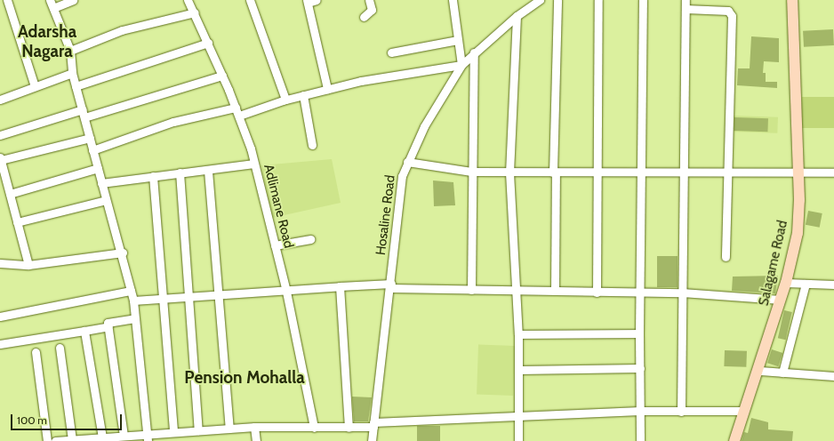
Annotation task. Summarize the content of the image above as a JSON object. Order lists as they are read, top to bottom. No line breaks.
{"streets":{"main road":["Salagame Road"],"street":["Adlimane Road","Hosaline Road"]},"districts":["Adarsha Nagara","Pension Mohalla"],"scale_bar":"100 m"}
